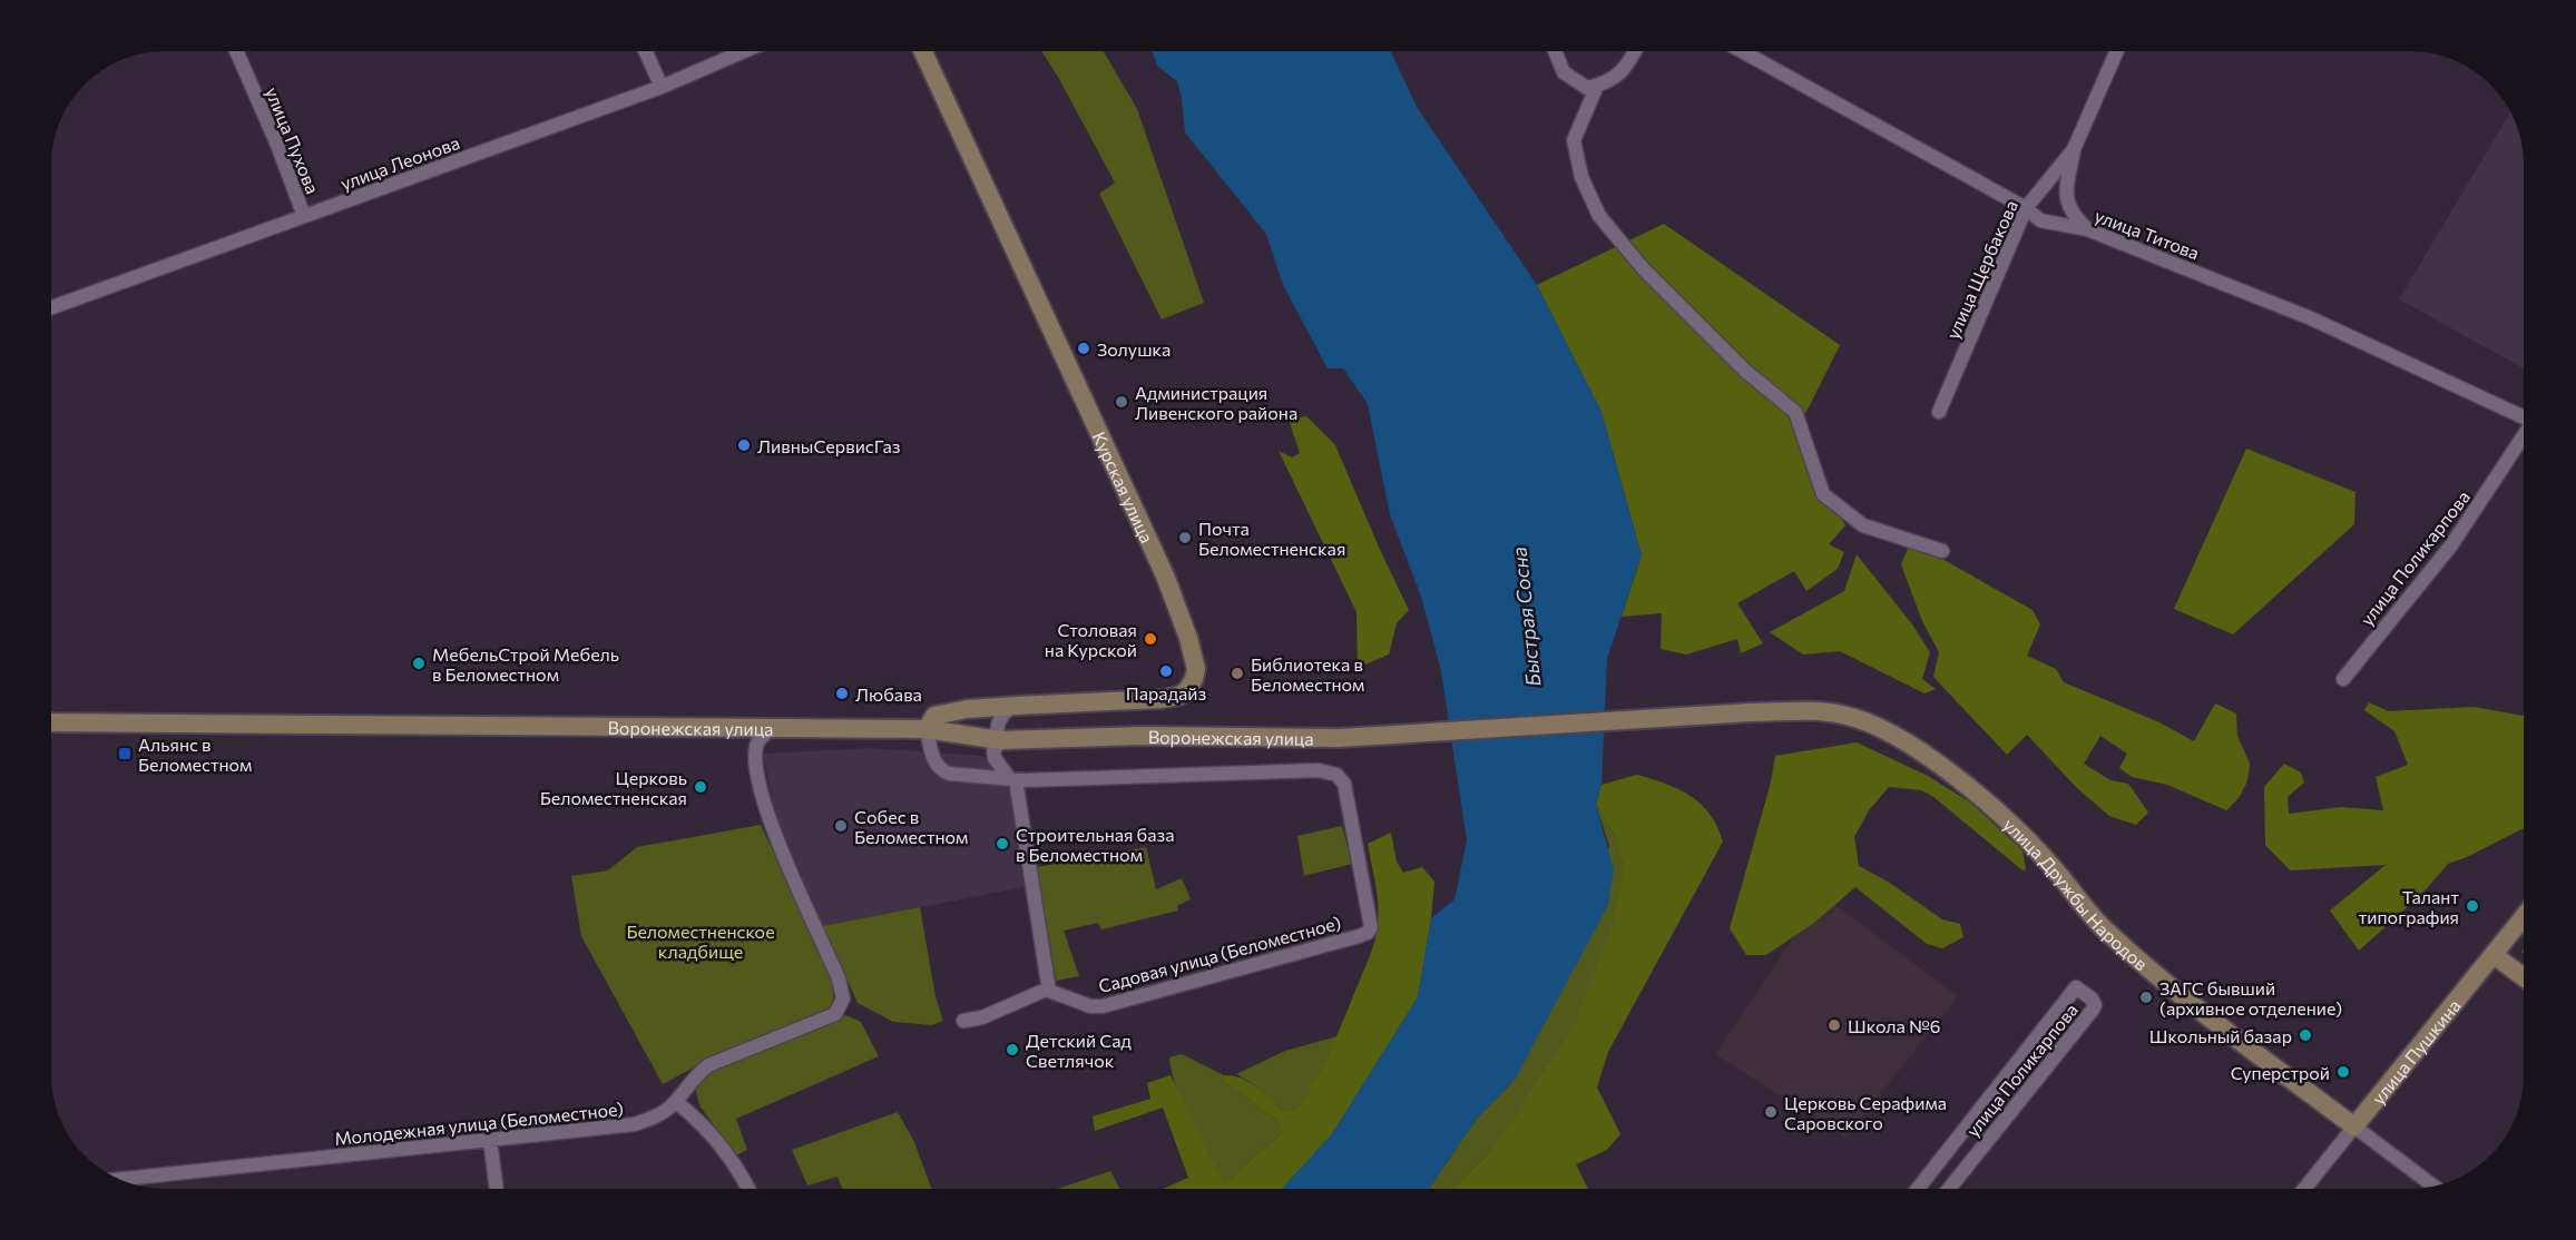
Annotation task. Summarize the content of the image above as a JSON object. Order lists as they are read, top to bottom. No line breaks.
{"streets":{"street":["улица Пухова","улица Леонова","улица Титова","улица Щербакова","Курская улица","улица Поликарпова","Воронежская улица","улица Дружбы Народов","Садовая улица (Беломестное)","улица Пушкина","Молодежная улица (Беломестное)"]},"crossings":[["улица Пухова","улица Леонова"],["улица Титова","улица Щербакова"],["Курская улица","Воронежская улица"],["Воронежская улица","улица Дружбы Народов"],["Воронежская улица","Молодежная улица (Беломестное)"],["улица Дружбы Народов","улица Пушкина"]],"water":["Быстрая Сосна"],"parks":["Беломестненское кладбище"],"places":{"other":["Золушка","Администрация Ливенского района","ЛивныСервисГаз","Почта Беломестненская","Столовая на Курской","МебельСтрой Мебель в Беломестном","Парадайз","Библиотека в Беломестном","Любава","Церковь Беломестненская","Собес в Беломестном","Строительная база в Беломестном","Талант типография","ЗАГС бывший (архивное отделение)","Школа №6","Школьный базар","Детский Сад Светлячок","Суперстрой","Церковь Серафима Саровского"],"transit":["Альянс в Беломестном"]}}
